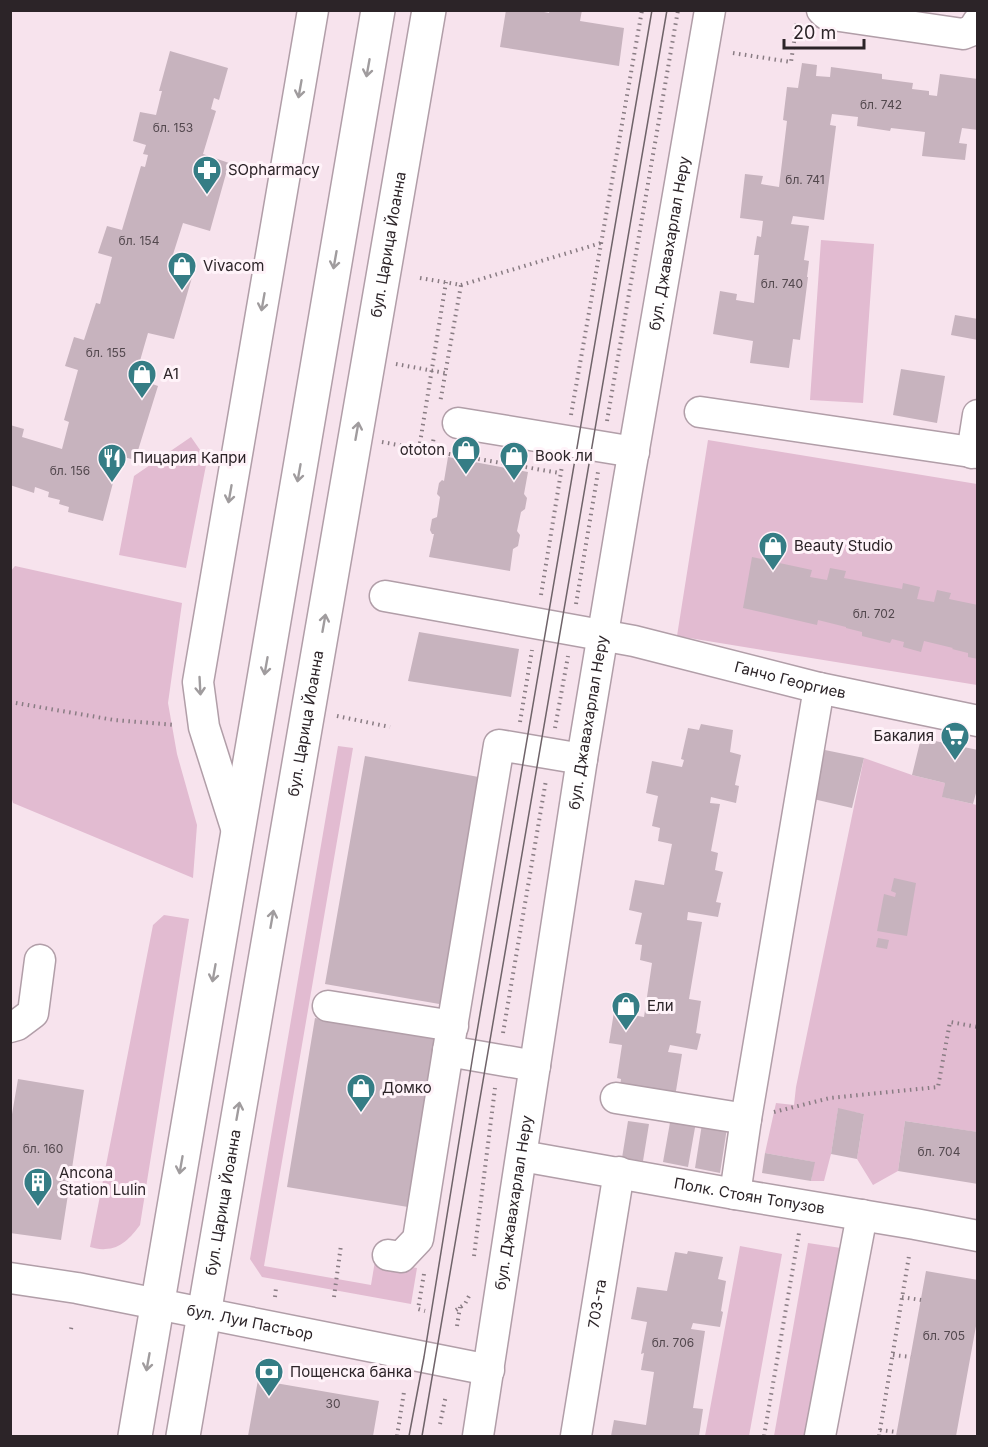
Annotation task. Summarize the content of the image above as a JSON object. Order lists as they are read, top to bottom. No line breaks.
{"streets":{"main road":["бул. Царица Йоанна"],"street":["бул. Джавахарлал Неру","Ганчо Георгиев","Полк. Стоян Топузов","703-та","бул. Луи Пастьор"]},"crossings":[["бул. Джавахарлал Неру","Ганчо Георгиев"],["бул. Джавахарлал Неру","Полк. Стоян Топузов"],["бул. Джавахарлал Неру","бул. Луи Пастьор"],["бул. Царица Йоанна","бул. Луи Пастьор"],["Полк. Стоян Топузов","703-та"]],"places":{"pharmacy":["SOpharmacy"],"shop":["Vivacom","A1","ototon","Book ли","Beauty Studio","Ели","Домко"],"restaurant":["Пицария Капри"],"supermarket":["Бакалия"],"building":["Ancona Station Lulin"],"bank":["Пощенска банка"]},"house_numbers":["бл. 742","бл. 153","бл. 741","бл. 154","бл. 740","бл. 155","бл. 156","бл. 702","бл. 160","бл. 704","бл. 705","бл. 706","30"],"scale_bar":"20 m"}
